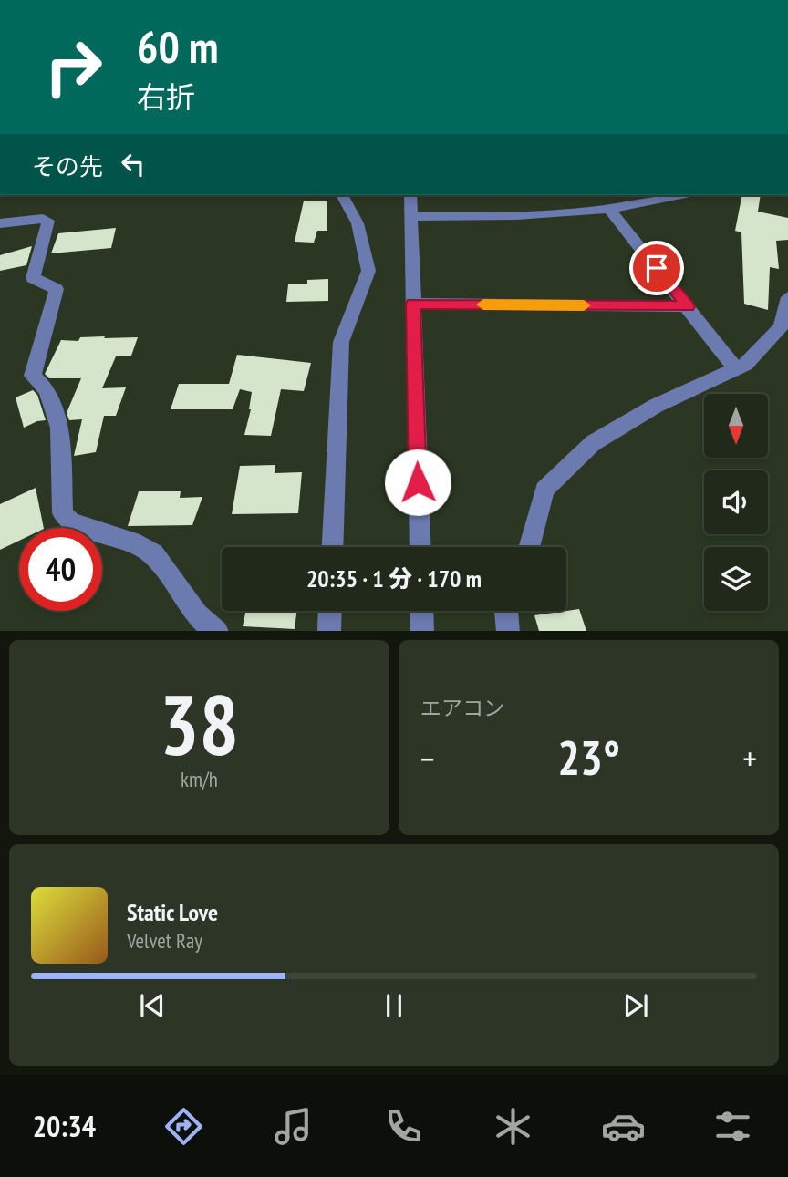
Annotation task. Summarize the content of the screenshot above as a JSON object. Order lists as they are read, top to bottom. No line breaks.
{"north":"bottom","page":{"turn":["60 m","右折"],"then":"その先","limit":"40","trip":"20:35 · 1 分 · 170 m","tile":[["38","km/h"],"エアコン"],"heat":["−","23°","+"],"song":["Static Love","Velvet Ray"],"tabs":"20:34"}}
